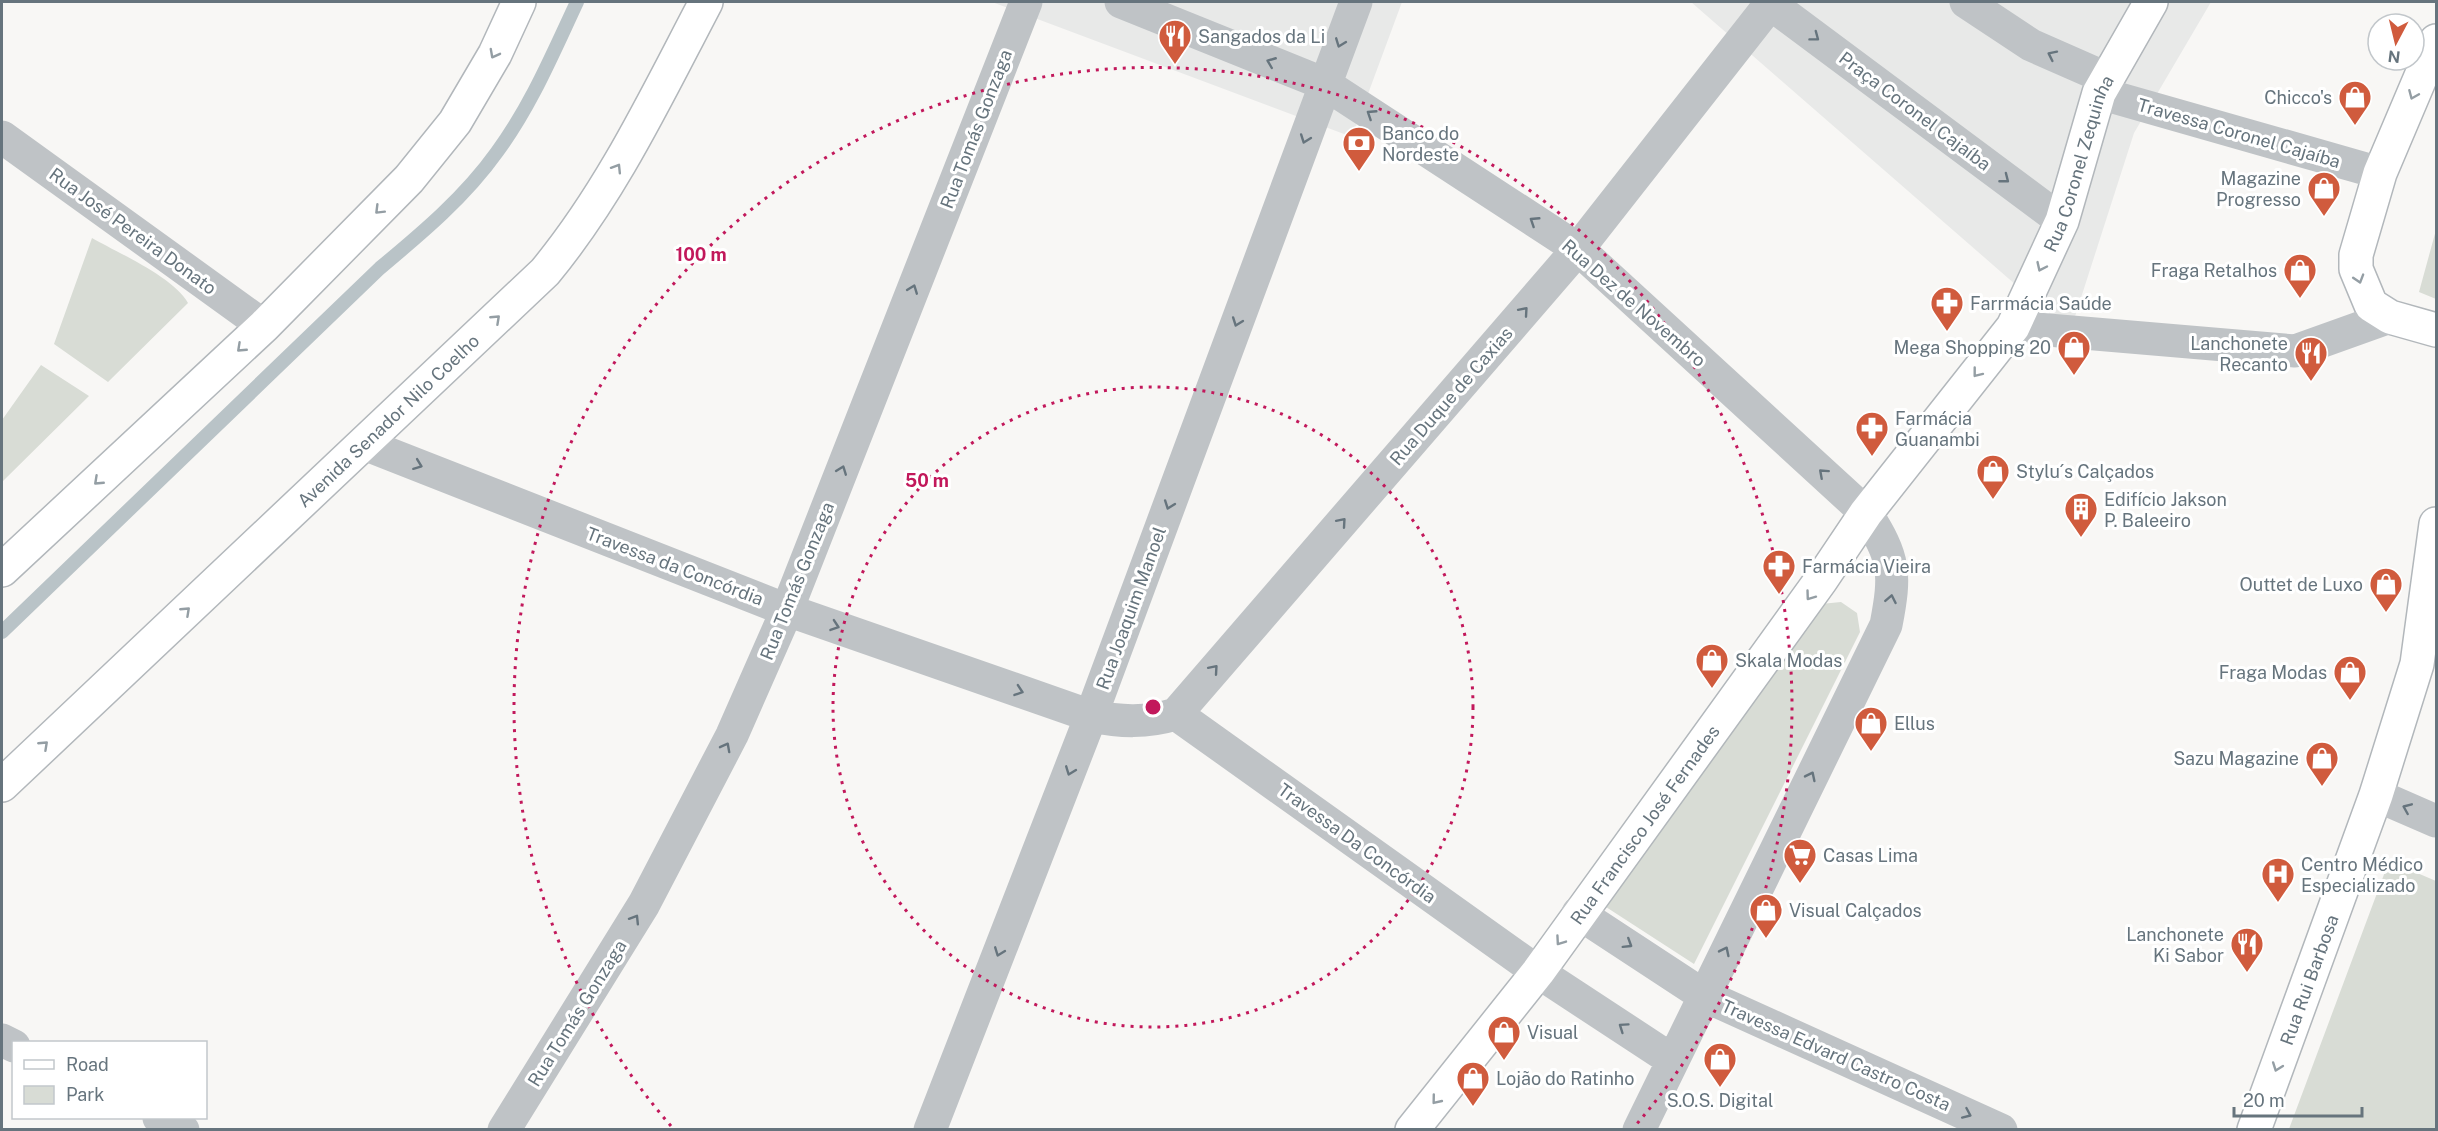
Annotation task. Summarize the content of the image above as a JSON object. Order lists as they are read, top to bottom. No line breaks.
{"streets":{"main road":["Rua Coronel Zequinha","Avenida Senador Nilo Coelho","Rua Francisco José Fernades","Rua Rui Barbosa"],"street":["Praça Coronel Cajaíba","Rua Tomás Gonzaga","Travessa Coronel Cajaíba","Rua José Pereira Donato","Rua Dez de Novembro","Rua Duque de Caxias","Travessa da Concórdia","Rua Joaquim Manoel","Travessa Da Concórdia","Travessa Edvard Castro Costa"]},"crossings":[["Praça Coronel Cajaíba","Rua Coronel Zequinha"],["Praça Coronel Cajaíba","Rua Duque de Caxias"],["Rua Tomás Gonzaga","Travessa da Concórdia"],["Travessa Coronel Cajaíba","Rua Coronel Zequinha"],["Rua Coronel Zequinha","Rua Dez de Novembro"],["Rua Coronel Zequinha","Rua Francisco José Fernades"],["Rua Dez de Novembro","Rua Duque de Caxias"],["Rua Dez de Novembro","Rua Joaquim Manoel"],["Rua Dez de Novembro","Rua Francisco José Fernades"],["Rua Dez de Novembro","Travessa Da Concórdia"],["Rua Dez de Novembro","Travessa Edvard Castro Costa"],["Rua Duque de Caxias","Travessa Da Concórdia"],["Avenida Senador Nilo Coelho","Travessa da Concórdia"],["Travessa da Concórdia","Rua Joaquim Manoel"],["Rua Francisco José Fernades","Travessa Da Concórdia"],["Rua Francisco José Fernades","Travessa Edvard Castro Costa"]],"one_way":["Rua Tomás Gonzaga","Rua Coronel Zequinha","Rua Duque de Caxias","Travessa da Concórdia","Rua Joaquim Manoel","Rua Francisco José Fernades","Rua Rui Barbosa","Travessa Edvard Castro Costa"],"places":{"restaurant":["Sangados da Li","Lanchonete Recanto","Lanchonete Ki Sabor"],"shop":["Chicco's","Magazine Progresso","Fraga Retalhos","Mega Shopping 20","Stylu´s Calçados","Outtet de Luxo","Skala Modas","Fraga Modas","Ellus","Sazu Magazine","Visual Calçados","Visual","S.O.S. Digital","Lojão do Ratinho"],"bank":["Banco do Nordeste"],"pharmacy":["Farrmácia Saúde","Farmácia Guanambi","Farmácia Vieira"],"building":["Edifício Jakson P. Baleeiro"],"supermarket":["Casas Lima"],"hospital":["Centro Médico Especializado"]},"legend":["Road","Park"],"scale_bar":"20 m","north":"bottom","rings":["100 m","50 m"]}
